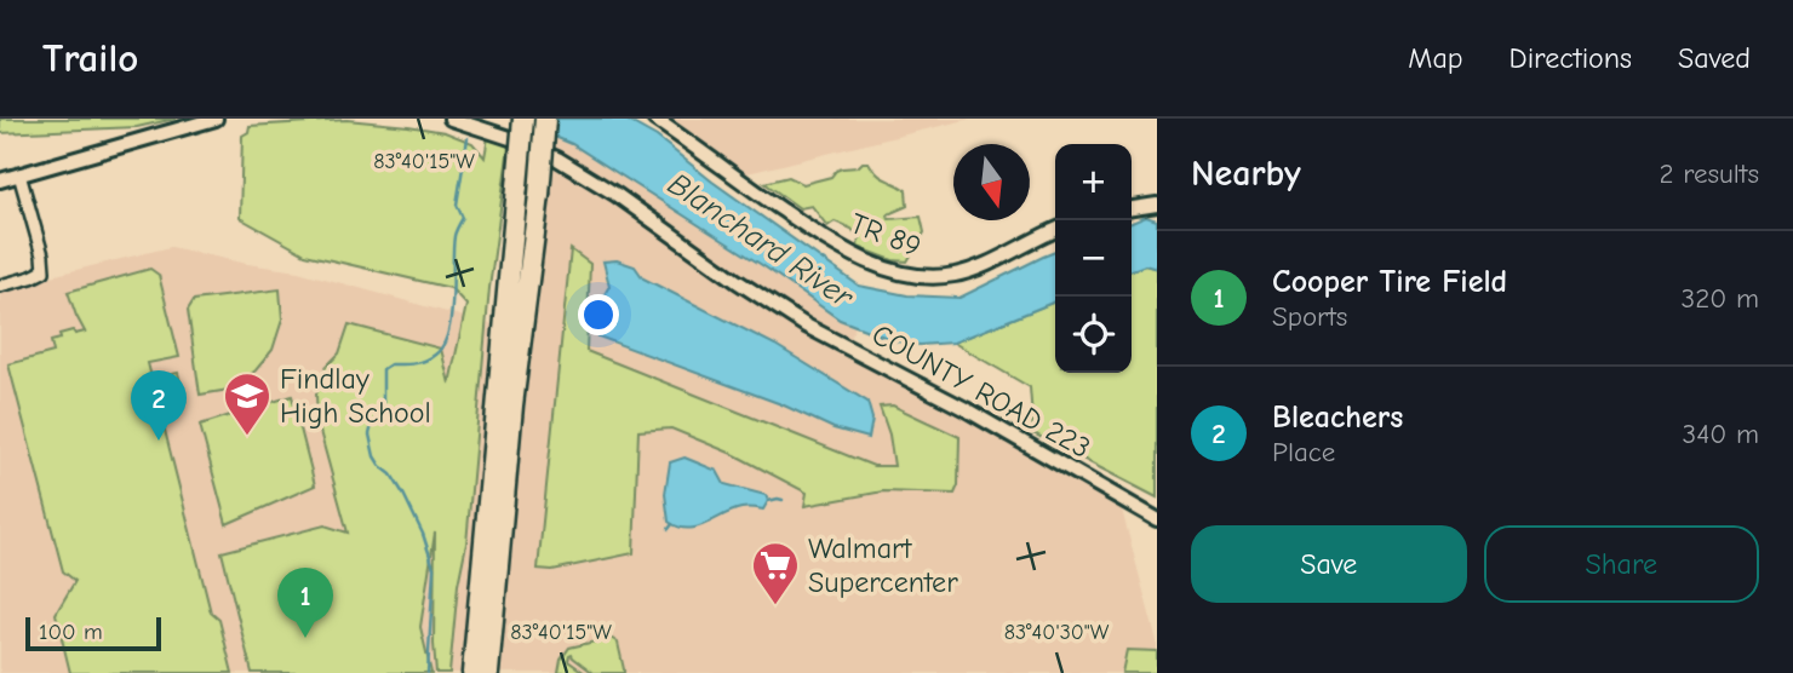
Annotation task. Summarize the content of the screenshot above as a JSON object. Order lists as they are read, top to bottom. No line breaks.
{"streets":{"street":["TR 89","COUNTY ROAD 223"]},"water":["Blanchard River"],"places":{"school or university":["Findlay High School"],"supermarket":["Walmart Supercenter"]},"scale_bar":"100 m","north":"bottom","page":{"header":"Trailo","nav":["Map","Directions","Saved"],"heading":["Nearby","2 results"],"map_buttons":["+","−"],"list":[{"mark":"1","name":"Cooper Tire Field","note":"Sports","value":"320 m"},{"mark":"2","name":"Bleachers","note":"Place","value":"340 m"}],"pins":["2","1"],"buttons":["Save","Share"],"scale":"100 m"},"coordinates":["83°40'15\"W","83°40'30\"W"]}
